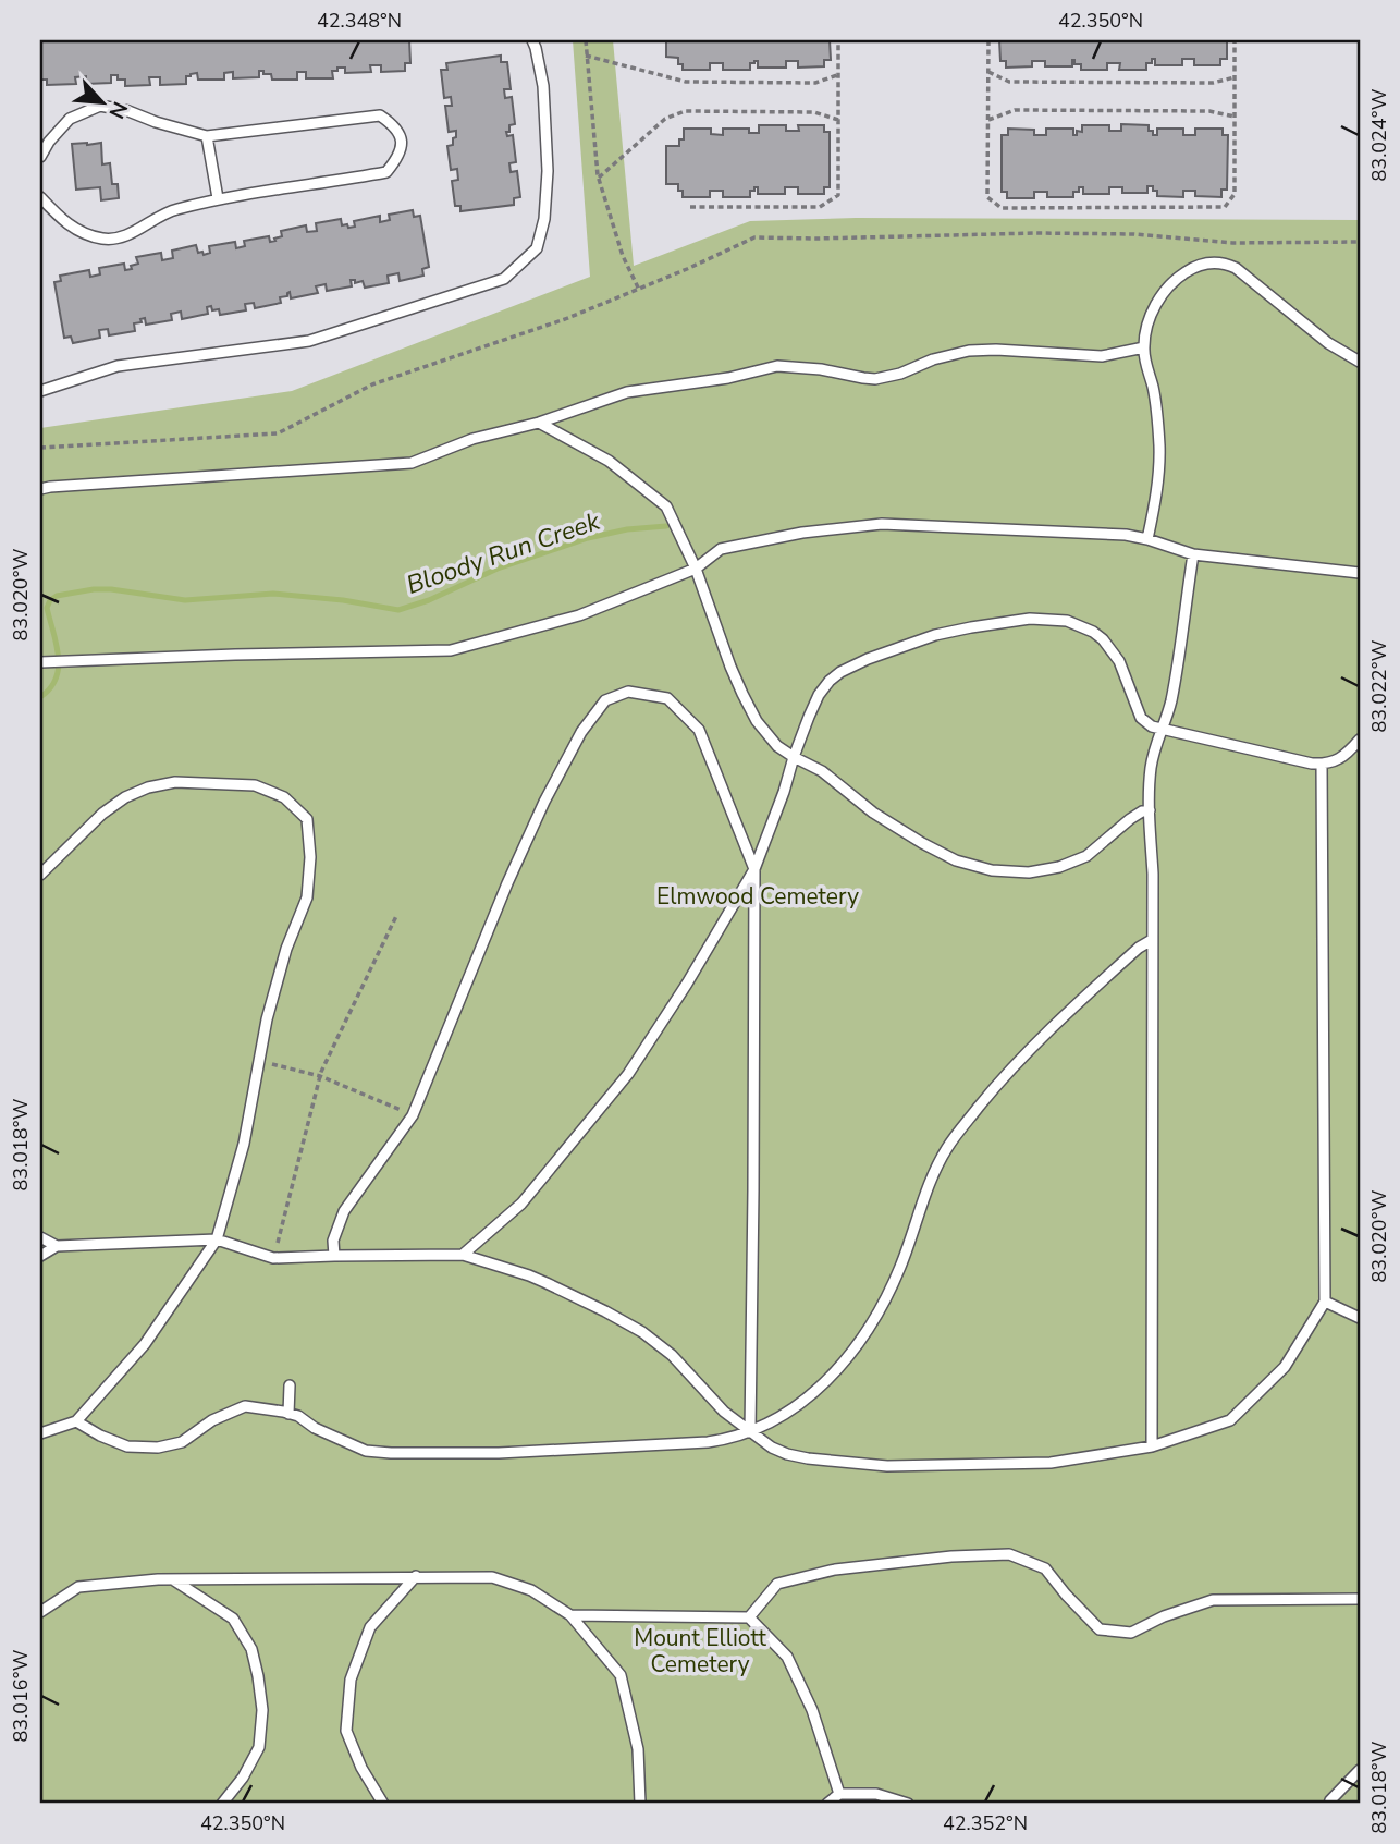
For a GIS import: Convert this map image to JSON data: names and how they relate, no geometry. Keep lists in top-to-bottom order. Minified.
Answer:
{"water":["Bloody Run Creek"],"parks":["Elmwood Cemetery","Mount Elliott Cemetery"],"north":"bottom right","coordinates":["42.348°N","42.350°N","83.024°W","83.020°W","83.022°W","83.018°W","83.016°W","42.352°N"]}
